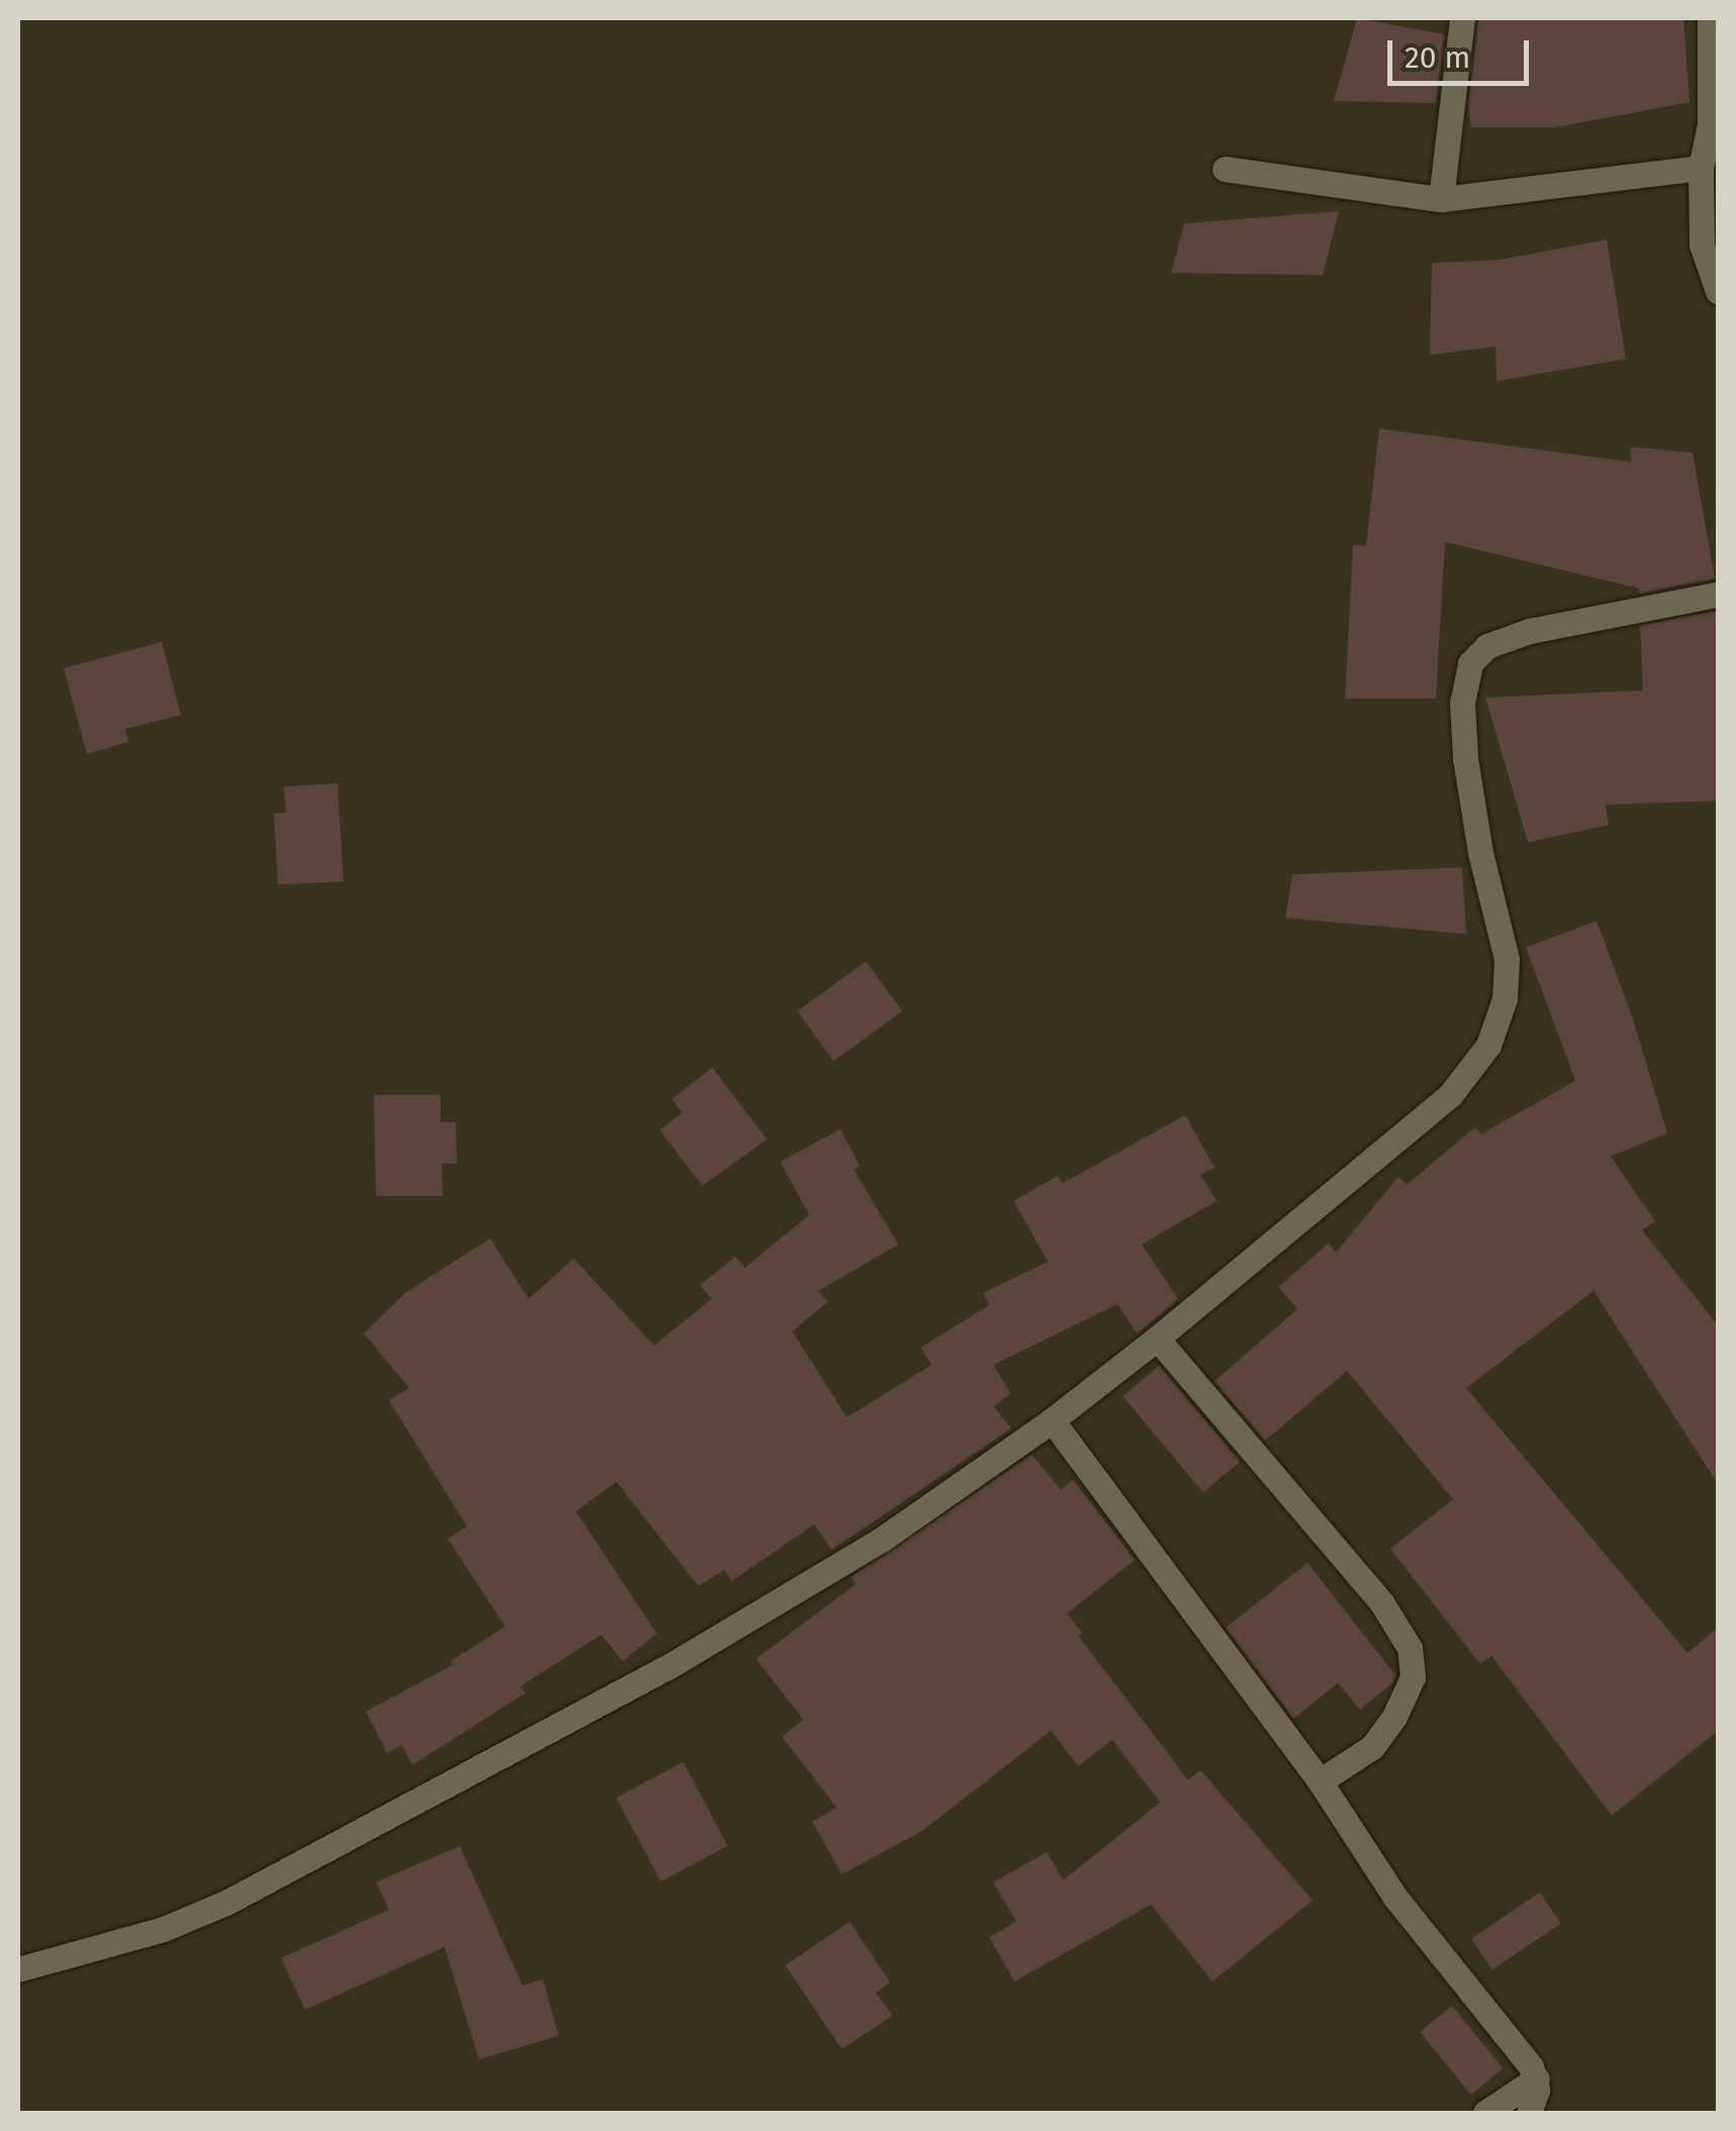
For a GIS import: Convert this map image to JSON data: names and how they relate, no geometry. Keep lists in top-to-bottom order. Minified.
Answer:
{"scale_bar":"20 m"}
